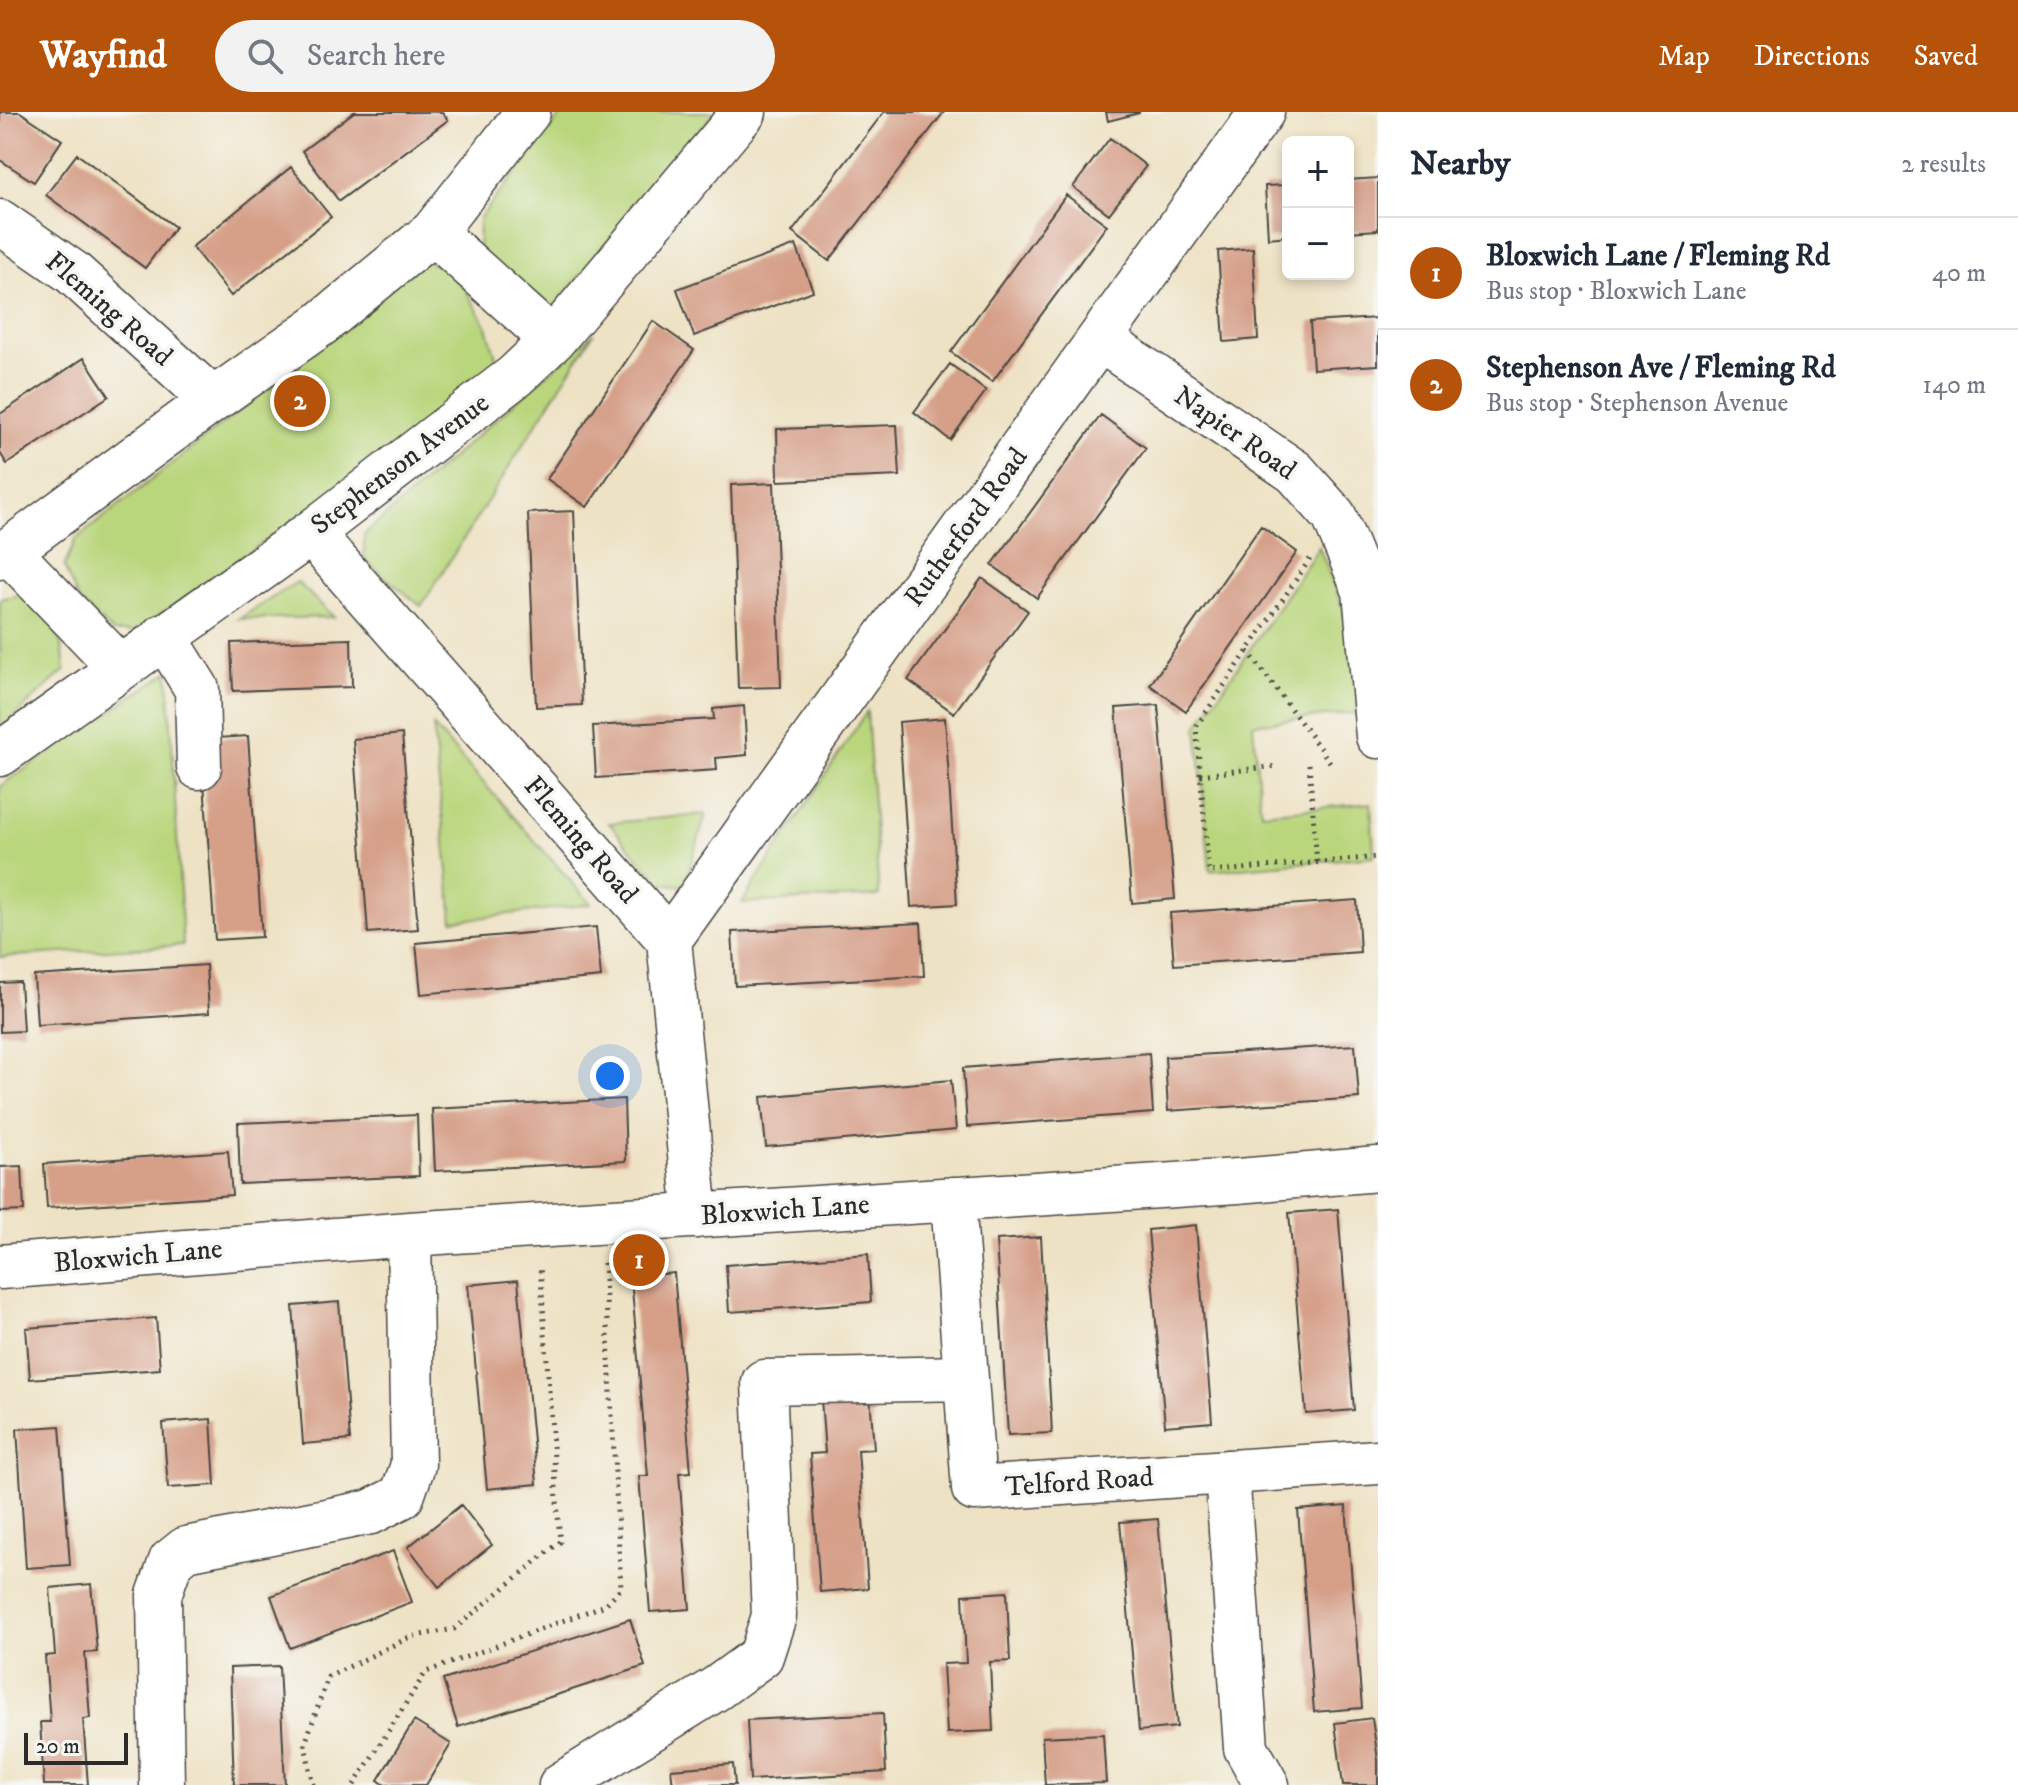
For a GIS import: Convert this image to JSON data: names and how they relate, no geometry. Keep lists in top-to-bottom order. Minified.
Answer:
{"streets":{"street":["Fleming Road","Napier Road","Stephenson Avenue","Rutherford Road","Bloxwich Lane","Telford Road"]},"crossings":[["Fleming Road","Stephenson Avenue"],["Fleming Road","Rutherford Road"],["Napier Road","Rutherford Road"],["Bloxwich Lane","Telford Road"]],"scale_bar":"20 m","page":{"header":"Wayfind","search":"Search here","nav":["Map","Directions","Saved"],"heading":["Nearby","2 results"],"map_buttons":["+","−"],"list":[{"mark":"1","name":"Bloxwich Lane / Fleming Rd","note":"Bus stop · Bloxwich Lane","value":"40 m"},{"mark":"2","name":"Stephenson Ave / Fleming Rd","note":"Bus stop · Stephenson Avenue","value":"140 m"}],"pins":["2","1"],"scale":"20 m"}}
